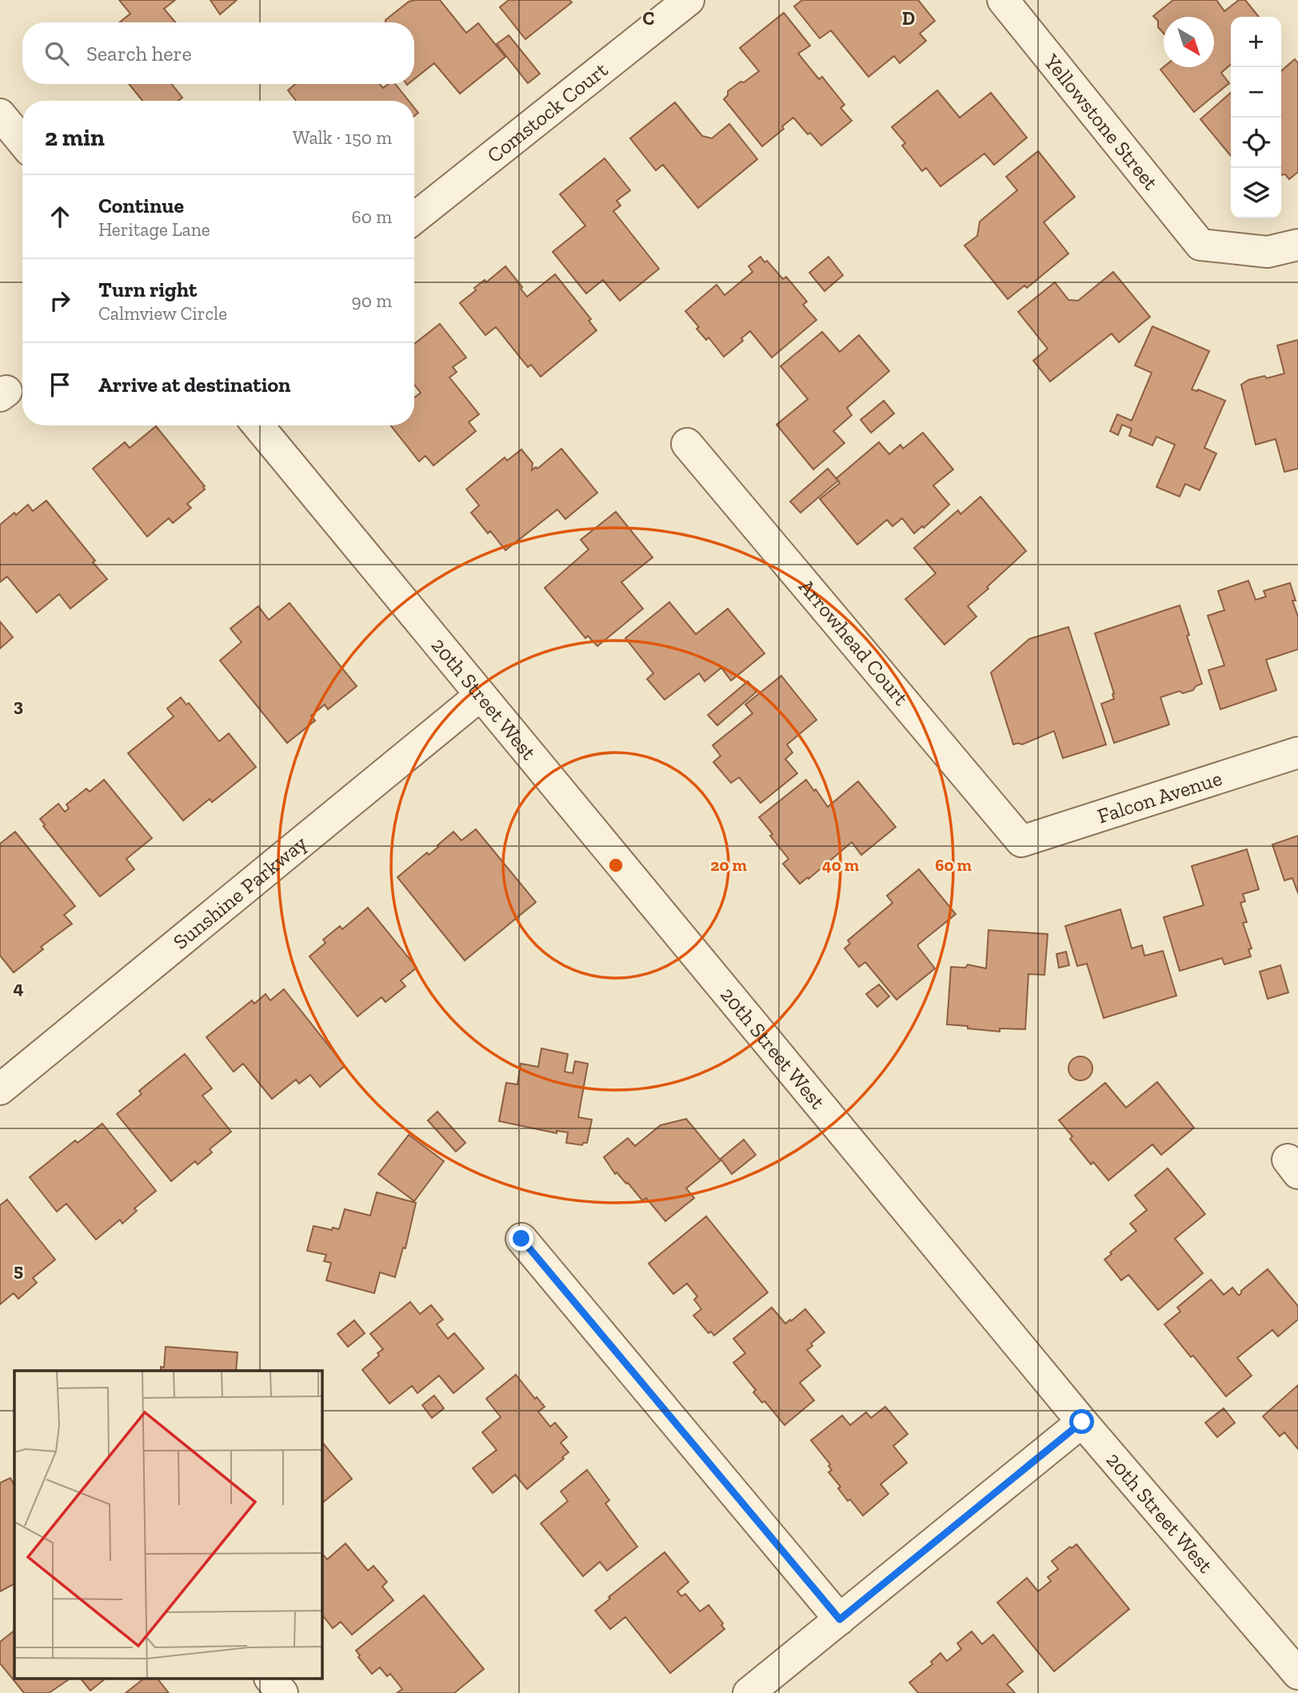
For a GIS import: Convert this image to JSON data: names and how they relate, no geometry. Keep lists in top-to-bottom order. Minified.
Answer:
{"streets":{"street":["Comstock Court","Yellowstone Street","Arrowhead Court","20th Street West","Falcon Avenue","Sunshine Parkway"]},"crossings":[["Arrowhead Court","Falcon Avenue"],["20th Street West","Sunshine Parkway"]],"north":"bottom right","page":{"map_buttons":["+","−"],"search":"Search here","heading":["2 min","Walk · 150 m"],"list":[["Continue","Heritage Lane","60 m"],["Turn right","Calmview Circle","90 m"],"Arrive at destination"]},"grid":{"columns":["C","D"],"rows":["3","4","5"]},"rings":["20 m","40 m","60 m"]}
